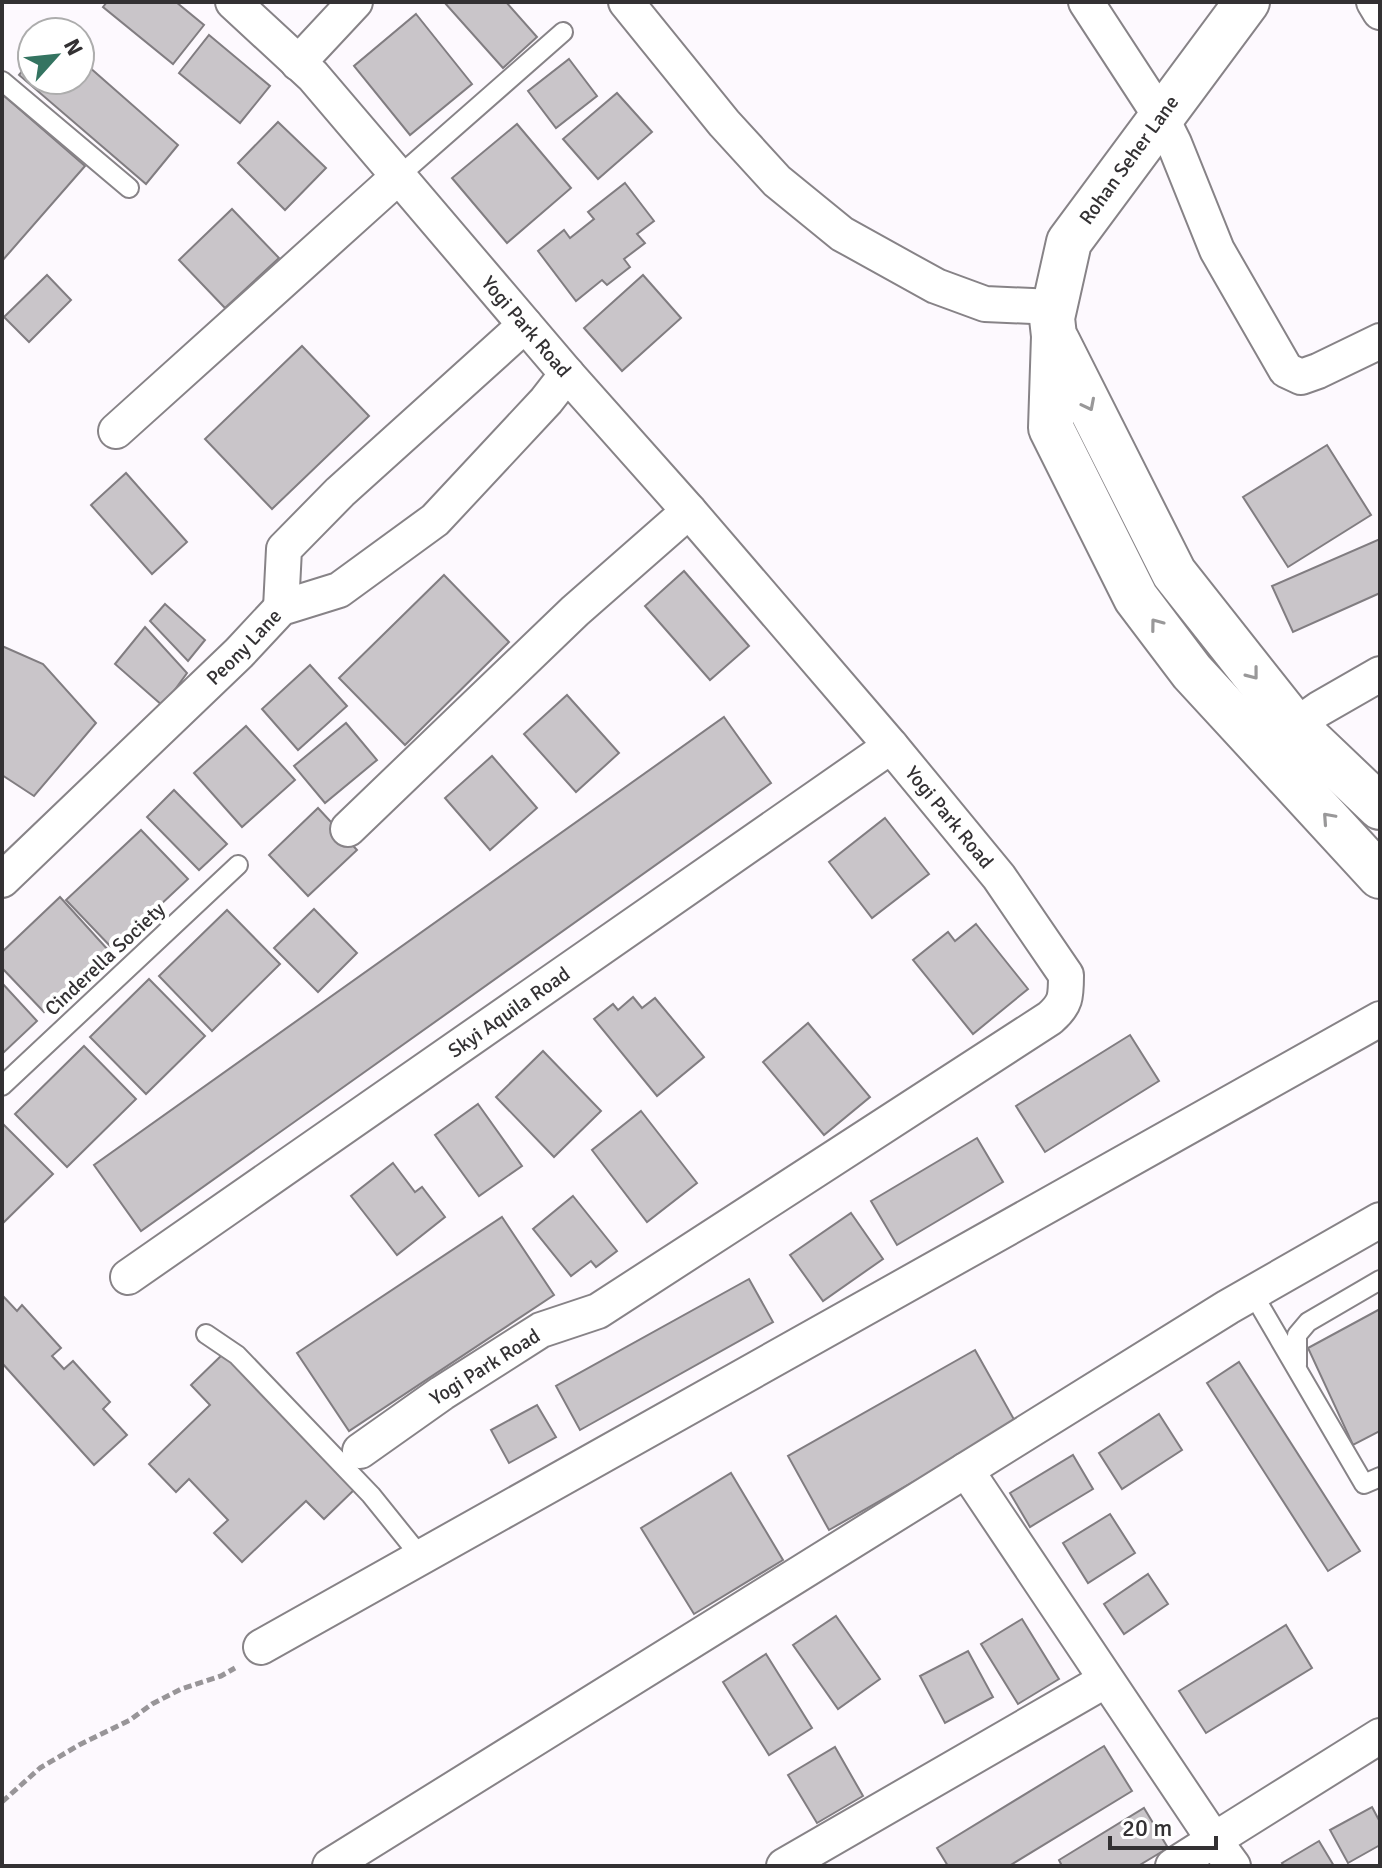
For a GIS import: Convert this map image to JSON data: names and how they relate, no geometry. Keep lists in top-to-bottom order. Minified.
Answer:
{"streets":{"street":["Rohan Seher Lane","Yogi Park Road","Peony Lane","Skyi Aquila Road"],"lane":["Cinderella Society"]},"crossings":[["Yogi Park Road","Peony Lane"],["Yogi Park Road","Skyi Aquila Road"]],"scale_bar":"20 m","north":"top right"}
